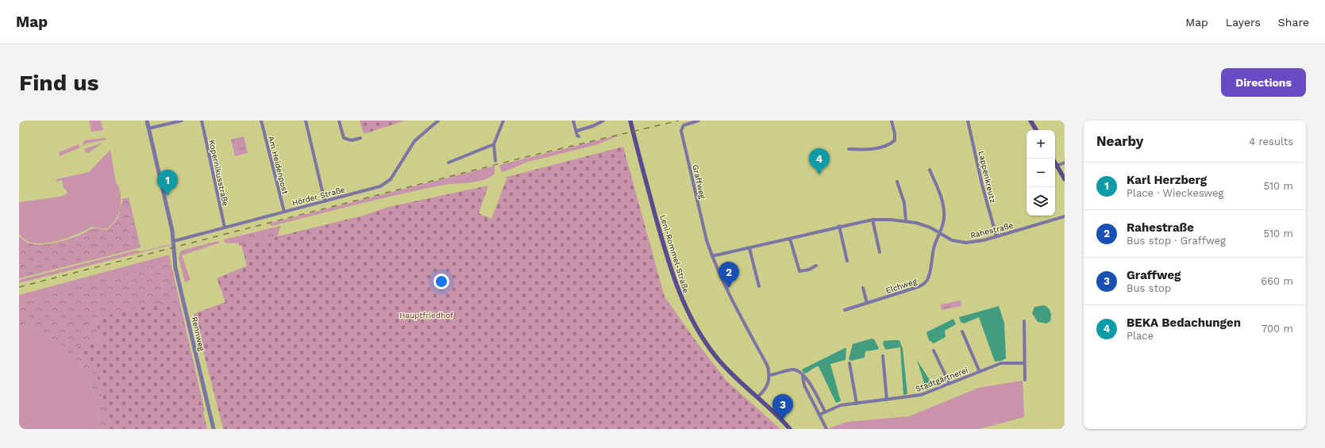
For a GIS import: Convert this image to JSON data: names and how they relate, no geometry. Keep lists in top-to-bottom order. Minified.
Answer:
{"streets":{"main road":["Leni-Rommel-Straße"],"street":["Am Heidenpost","Kopernikusstraße","Lappenkreutz","Graffweg","Hörder Straße","Rahestraße","Elchweg","Rennweg","Stadtgärtnerei"]},"crossings":[["Am Heidenpost","Hörder Straße"],["Kopernikusstraße","Hörder Straße"],["Lappenkreutz","Rahestraße"],["Graffweg","Rahestraße"],["Hörder Straße","Rennweg"],["Rahestraße","Elchweg"]],"parks":["Hauptfriedhof"],"page":{"header":"Map","nav":["Map","Layers","Share"],"buttons":"Directions","title":"Find us","heading":["Nearby","4 results"],"map_buttons":["+","−"],"pins":["4","1","2","3"],"list":[{"mark":"1","name":"Karl Herzberg","note":"Place · Wieckesweg","value":"510 m"},{"mark":"2","name":"Rahestraße","note":"Bus stop · Graffweg","value":"510 m"},{"mark":"3","name":"Graffweg","note":"Bus stop","value":"660 m"},{"mark":"4","name":"BEKA Bedachungen","note":"Place","value":"700 m"}]}}
